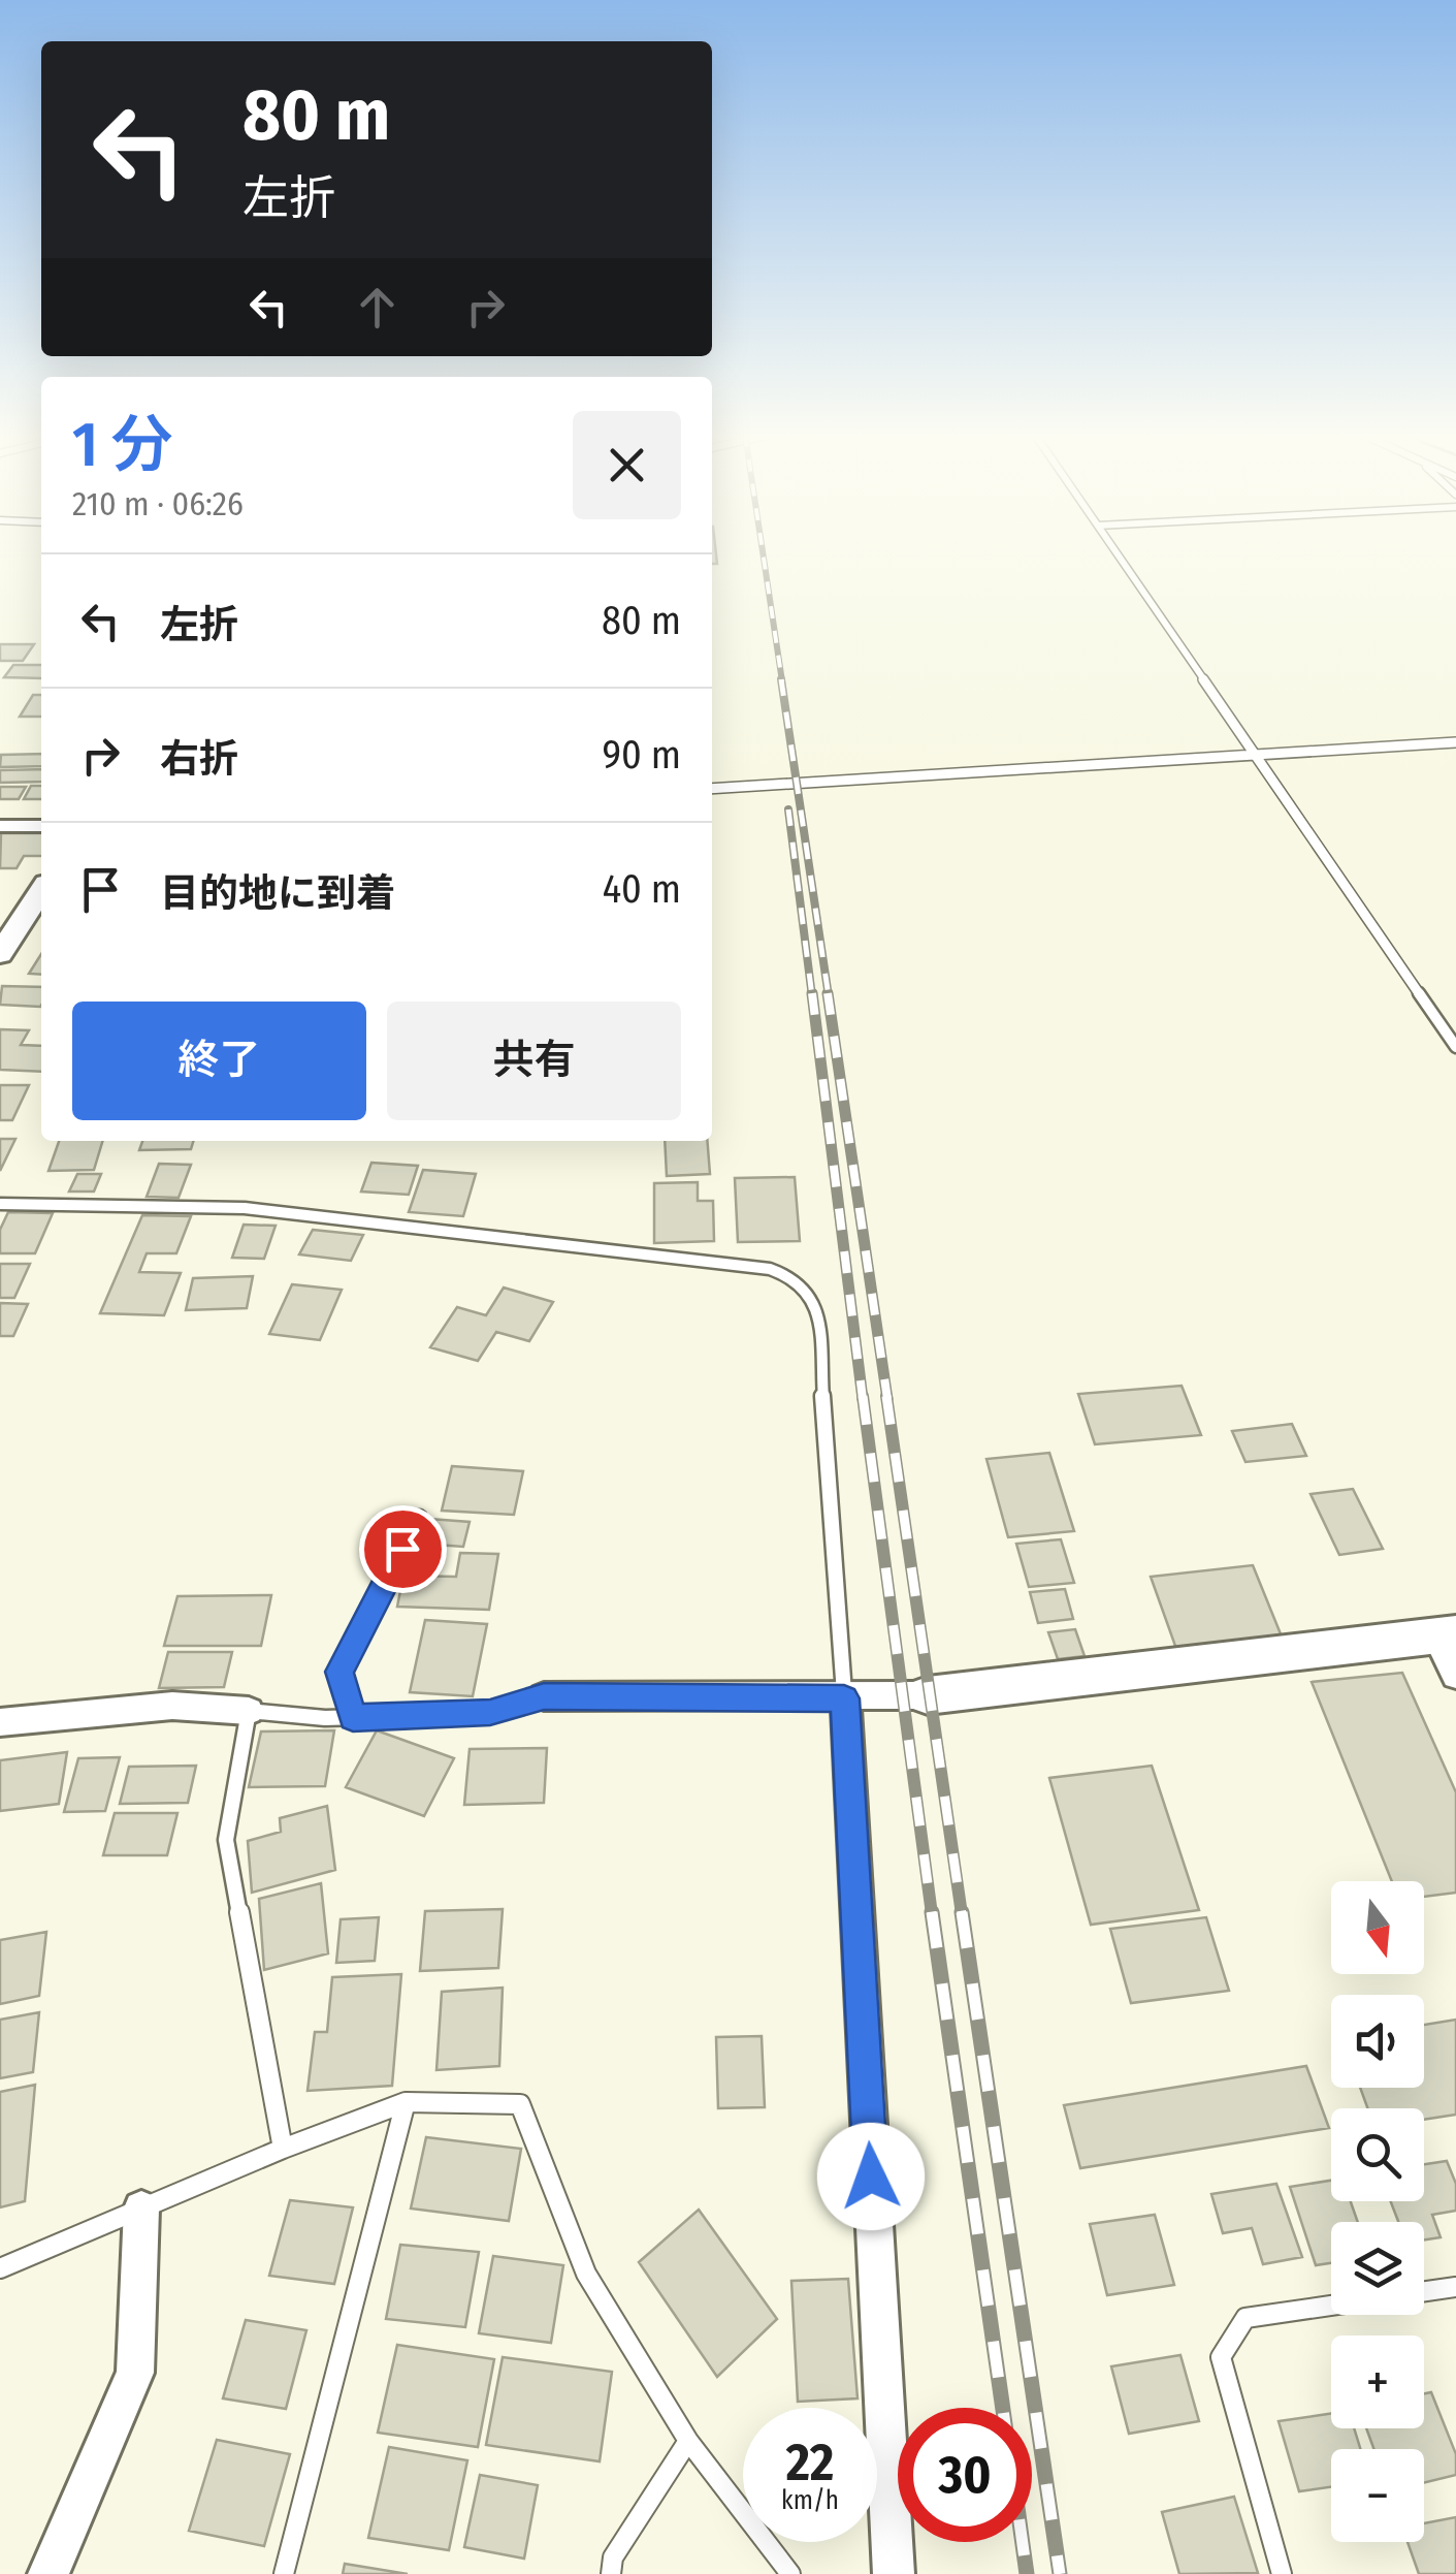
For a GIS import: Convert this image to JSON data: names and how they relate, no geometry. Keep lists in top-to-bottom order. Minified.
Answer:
{"north":"bottom","page":{"turn":["80 m","左折"],"heading":["1 分","210 m · 06:26"],"list":[{"name":"左折","value":"80 m"},{"name":"右折","value":"90 m"},{"name":"目的地に到着","value":"40 m"}],"buttons":["終了","共有"],"map_buttons":["+","−"],"speed":"22 km/h","limit":"30"}}
